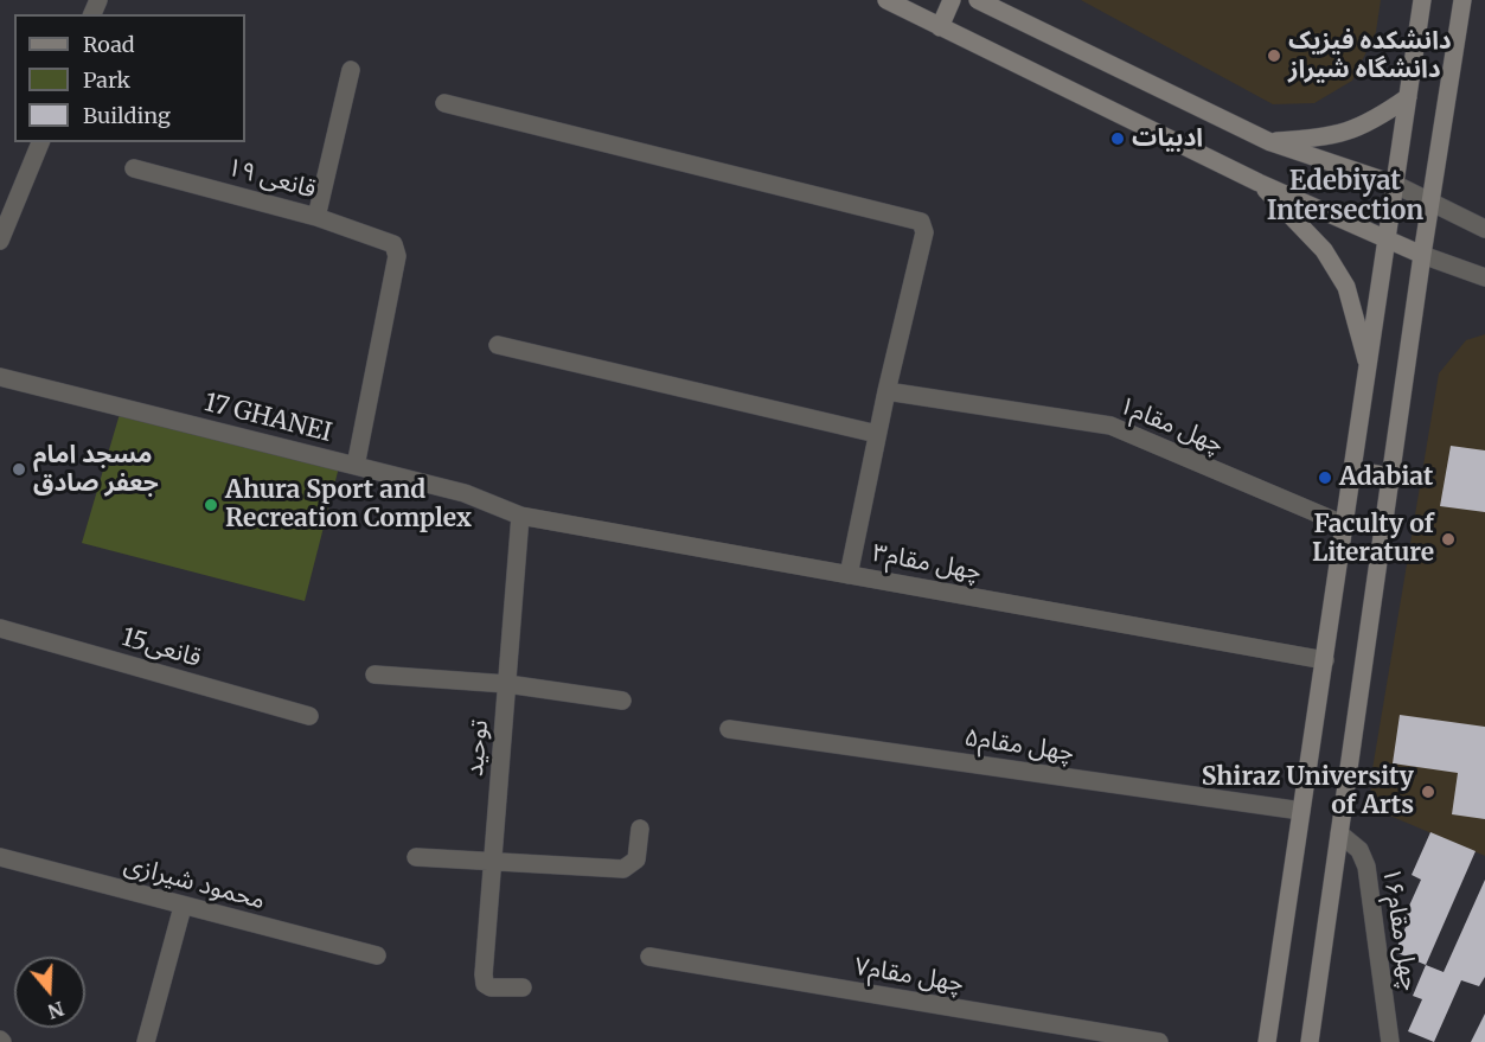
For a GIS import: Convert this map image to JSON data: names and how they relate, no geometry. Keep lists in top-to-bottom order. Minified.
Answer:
{"streets":{"street":["قانعی ۱۹","17 GHANEI","چهل مقام۱","چهل مقام۳","15قانعی","چهل مقام۵","توحید","محمود شیرازی","چهل مقام۱۶","چهل مقام۷"]},"crossings":[["قانعی ۱۹","17 GHANEI"],["17 GHANEI","چهل مقام۳"],["17 GHANEI","توحید"],["چهل مقام۳","توحید"]],"districts":["Edebiyat Intersection"],"places":["دانشکده فیزیک دانشگاه شیراز","ادبیات","مسجد امام جعفر صادق","Adabiat","Ahura Sport and Recreation Complex","Faculty of Literature","Shiraz University of Arts"],"legend":["Road","Park","Building"],"north":"bottom"}
